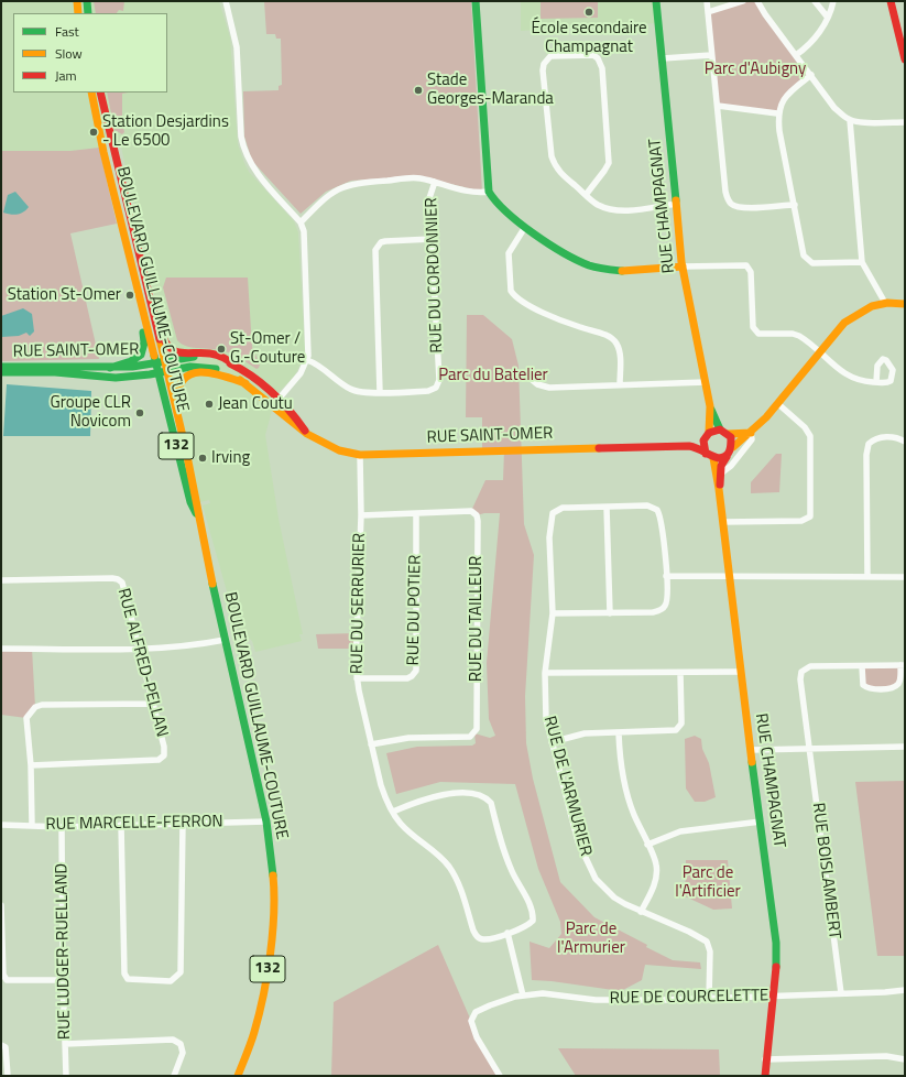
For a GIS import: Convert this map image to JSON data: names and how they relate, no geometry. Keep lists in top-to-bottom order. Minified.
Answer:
{"streets":{"street":["RUE CHAMPAGNAT","RUE DU CORDONNIER","BOULEVARD GUILLAUME-COUTURE","RUE SAINT-OMER","132","RUE DU SERRURIER","RUE DU POTIER","RUE DU TAILLEUR","RUE ALFRED-PELLAN","RUE DE L'ARMURIER","RUE MARCELLE-FERRON","RUE BOISLAMBERT","RUE LUDGER-RUELLAND","RUE DE COURCELETTE"]},"crossings":[["RUE CHAMPAGNAT","RUE SAINT-OMER"],["RUE CHAMPAGNAT","RUE DE COURCELETTE"],["BOULEVARD GUILLAUME-COUTURE","RUE SAINT-OMER"],["BOULEVARD GUILLAUME-COUTURE","RUE MARCELLE-FERRON"],["RUE SAINT-OMER","RUE DU SERRURIER"],["RUE DU SERRURIER","RUE DU POTIER"],["RUE DU SERRURIER","RUE DU TAILLEUR"],["RUE DU POTIER","RUE DU TAILLEUR"],["RUE DE L'ARMURIER","RUE DE COURCELETTE"],["RUE MARCELLE-FERRON","RUE LUDGER-RUELLAND"],["RUE BOISLAMBERT","RUE DE COURCELETTE"]],"parks":["Parc d'Aubigny","Parc du Batelier","Parc de l'Artificier","Parc de l'Armurier"],"places":["École secondaire Champagnat","Stade Georges-Maranda","Station Desjardins - Le 6500","Station St-Omer","St-Omer / G.-Couture","Jean Coutu","Groupe CLR Novicom","Irving"],"legend":["Fast","Slow","Jam"]}
